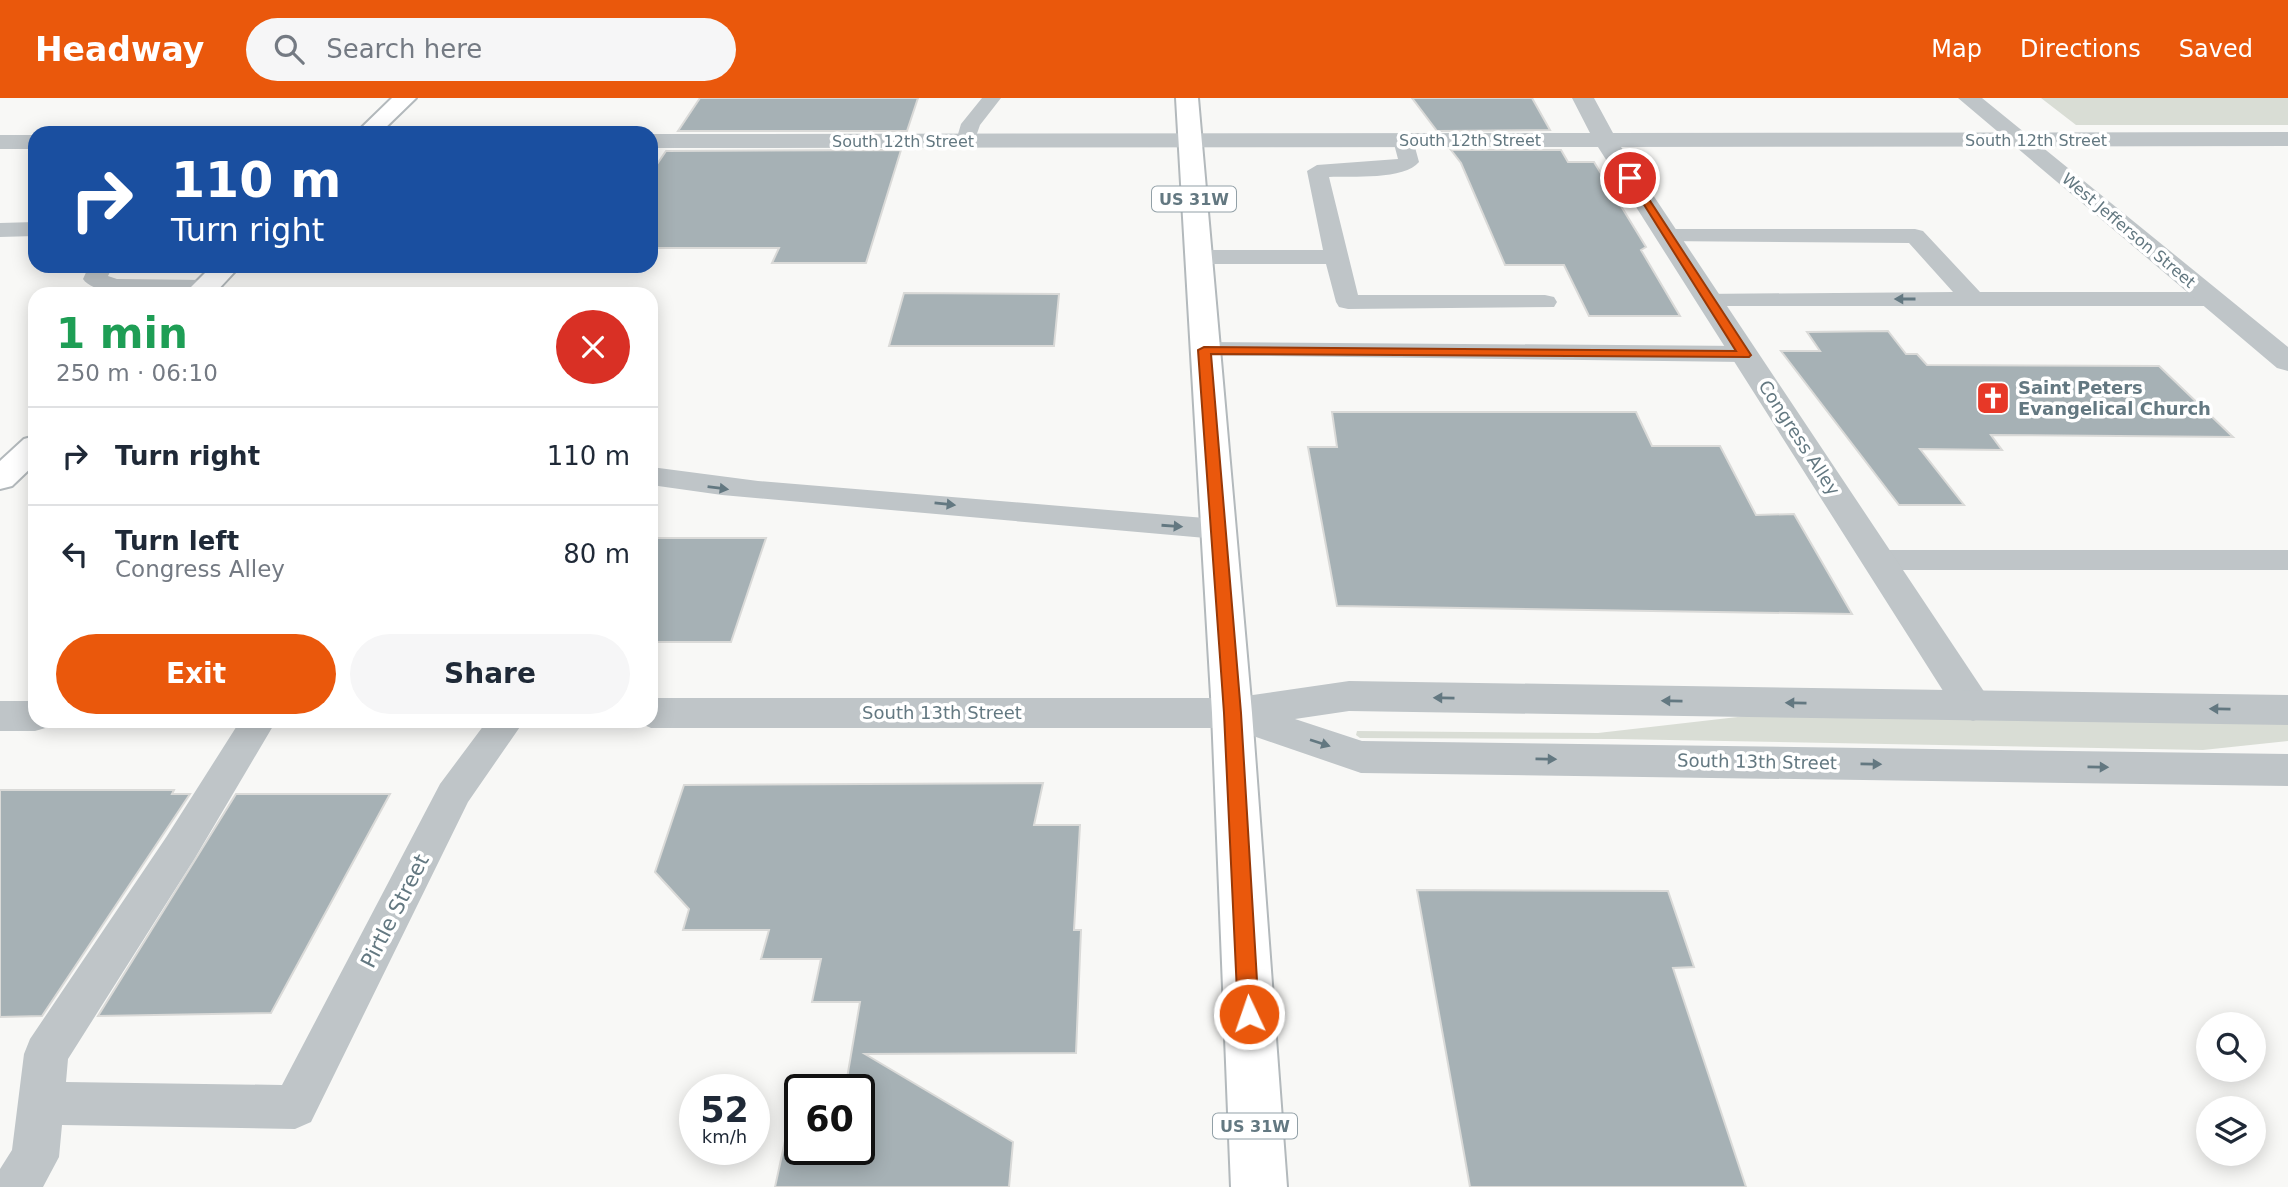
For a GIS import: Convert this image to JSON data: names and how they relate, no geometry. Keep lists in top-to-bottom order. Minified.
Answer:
{"streets":{"main road":["US 31W"],"street":["South 12th Street","West Jefferson Street","Congress Alley","South 13th Street"],"lane":["Pirtle Street"]},"crossings":[["South 12th Street","US 31W"],["South 12th Street","West Jefferson Street"],["South 12th Street","Congress Alley"],["US 31W","South 13th Street"],["Congress Alley","South 13th Street"]],"places":{"church":["Saint Peters Evangelical Church"]},"page":{"header":"Headway","search":"Search here","nav":["Map","Directions","Saved"],"turn":["110 m","Turn right"],"heading":["1 min","250 m · 06:10"],"list":[{"name":"Turn right","value":"110 m"},{"name":"Turn left","note":"Congress Alley","value":"80 m"}],"buttons":["Exit","Share"],"speed":"52 km/h","limit":"60"}}
